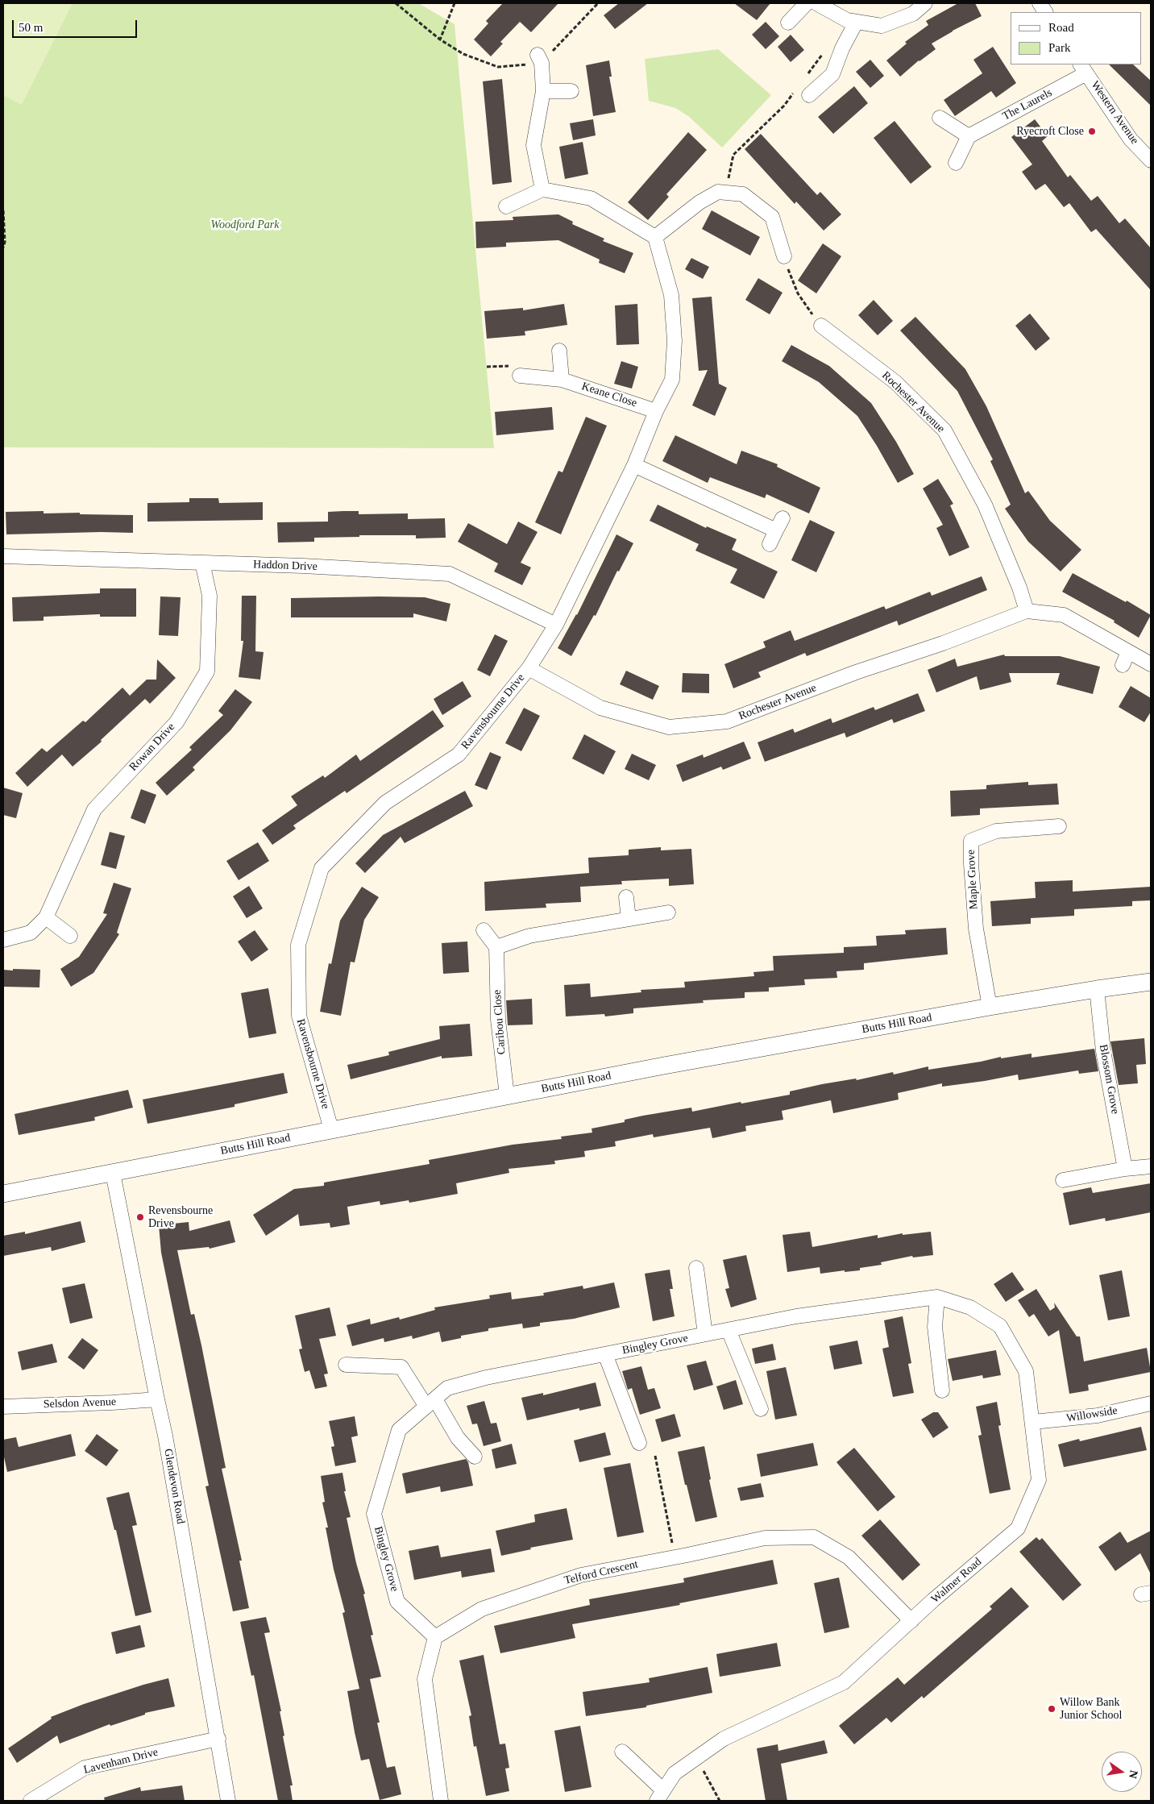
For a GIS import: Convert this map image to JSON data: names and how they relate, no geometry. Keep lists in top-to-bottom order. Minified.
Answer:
{"streets":{"street":["The Laurels","Western Avenue","Keane Close","Rochester Avenue","Haddon Drive","Ravensbourne Drive","Rowan Drive","Maple Grove","Caribou Close","Butts Hill Road","Blossom Grove","Bingley Grove","Selsdon Avenue","Willowside","Glendevon Road","Telford Crescent","Walmer Road","Lavenham Drive"]},"crossings":[["The Laurels","Western Avenue"],["Keane Close","Ravensbourne Drive"],["Rochester Avenue","Ravensbourne Drive"],["Haddon Drive","Ravensbourne Drive"],["Haddon Drive","Rowan Drive"],["Ravensbourne Drive","Butts Hill Road"],["Maple Grove","Butts Hill Road"],["Caribou Close","Butts Hill Road"],["Butts Hill Road","Blossom Grove"],["Butts Hill Road","Glendevon Road"],["Bingley Grove","Telford Crescent"],["Bingley Grove","Walmer Road"],["Selsdon Avenue","Glendevon Road"],["Willowside","Walmer Road"],["Glendevon Road","Lavenham Drive"],["Telford Crescent","Walmer Road"]],"parks":["Woodford Park"],"places":["Ryecroft Close","Revensbourne Drive","Willow Bank Junior School"],"legend":["Road","Park"],"scale_bar":"50 m","north":"right"}
